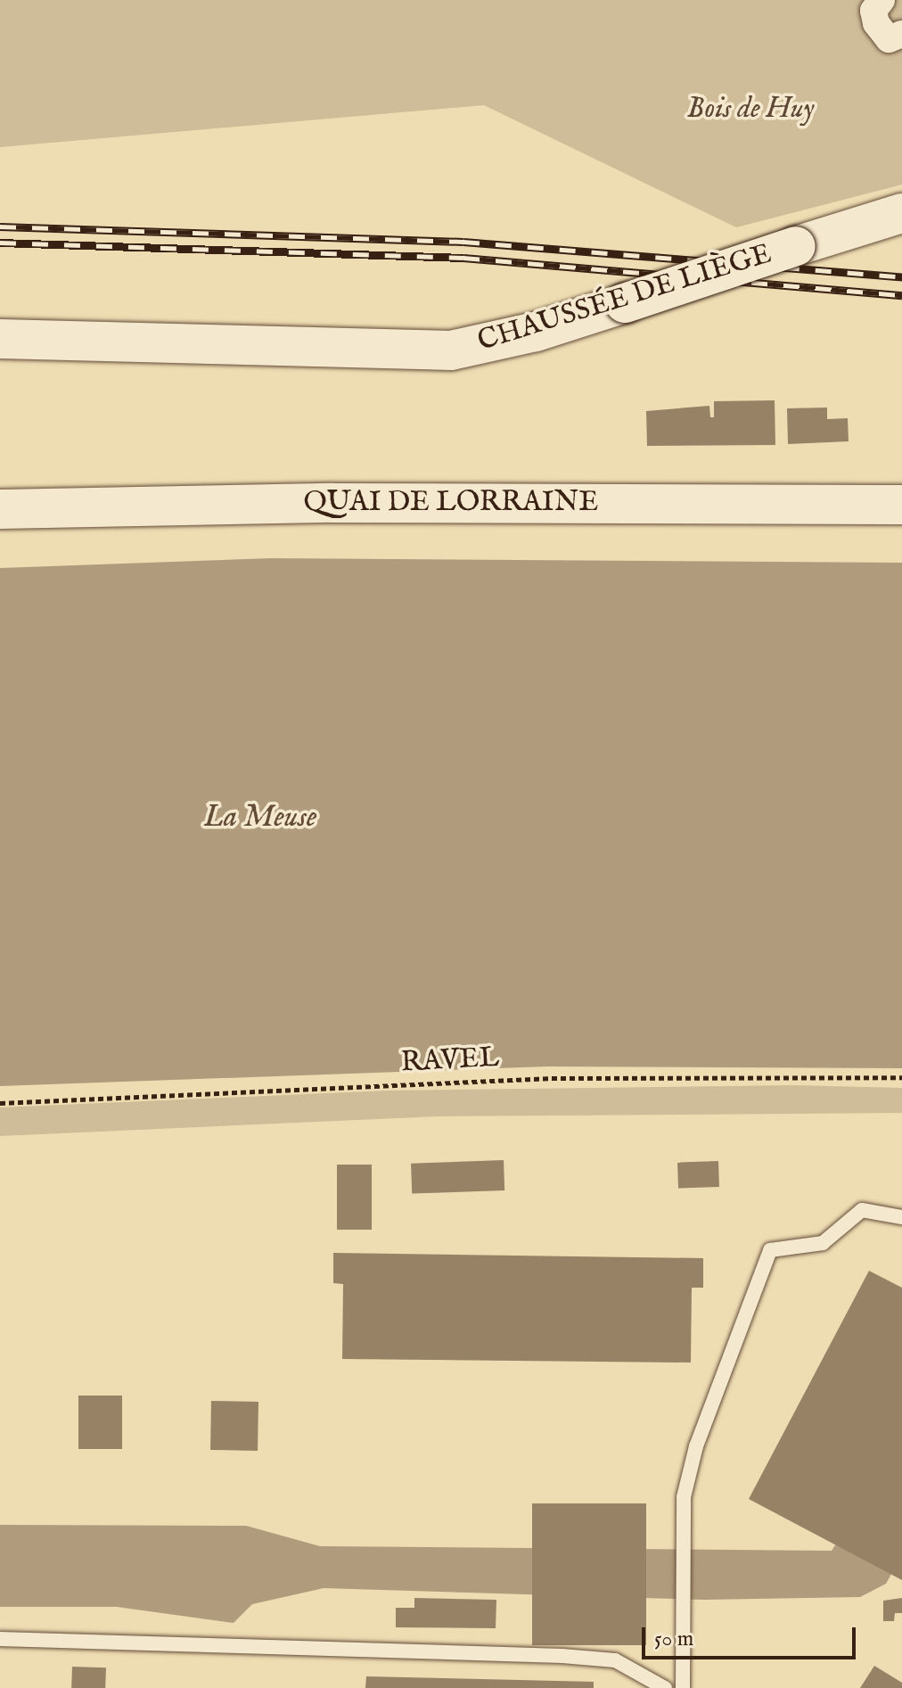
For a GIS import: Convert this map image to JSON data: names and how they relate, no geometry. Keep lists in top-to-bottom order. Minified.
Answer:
{"streets":{"main road":["CHAUSSÉE DE LIÈGE","QUAI DE LORRAINE"],"path":["RAVEL"]},"water":["La Meuse"],"parks":["Bois de Huy"],"scale_bar":"50 m"}
